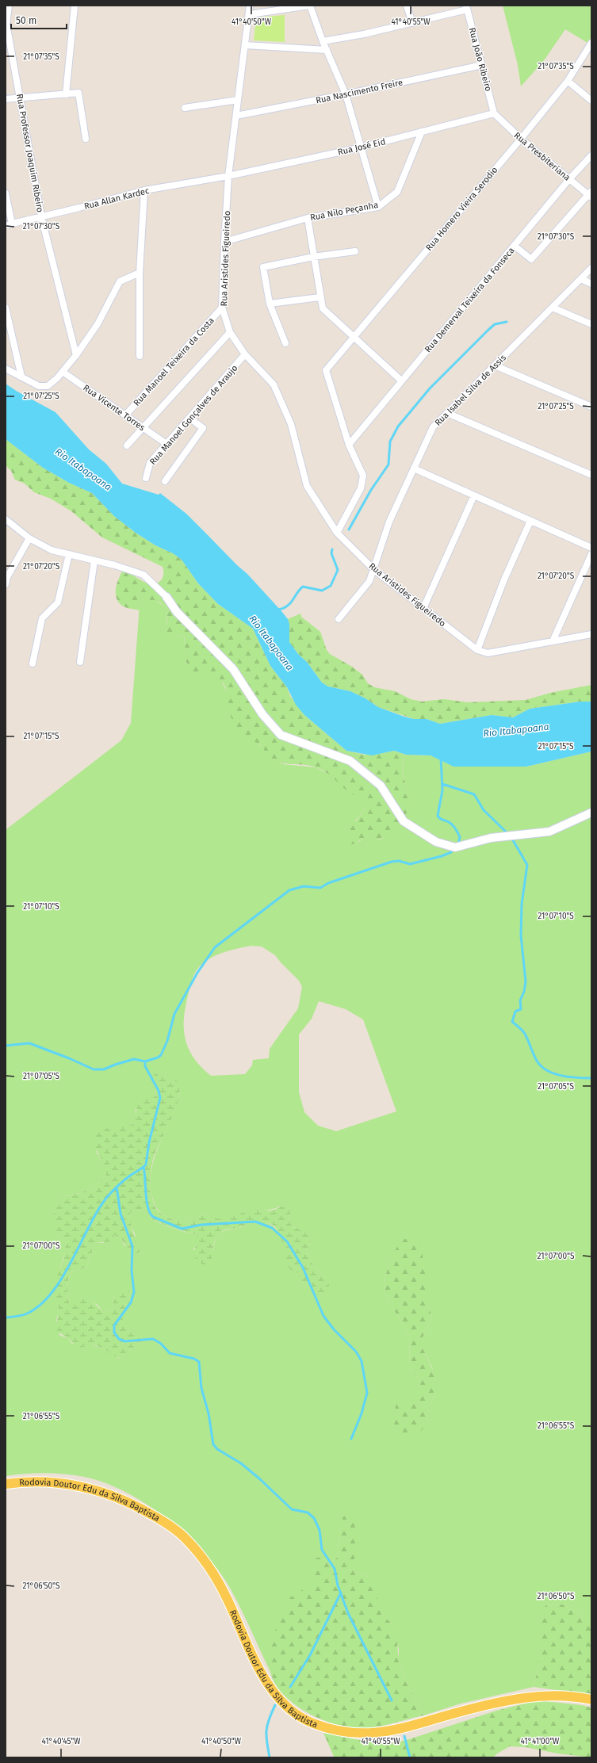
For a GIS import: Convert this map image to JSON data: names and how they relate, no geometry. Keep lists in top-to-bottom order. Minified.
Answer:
{"streets":{"main road":["Rodovia Doutor Edu da Silva Baptista"],"street":["Rua João Ribeiro","Rua Nascimento Freire","Rua José Eid","Rua Professor Joaquim Ribeiro","Rua Presbiteriana","Rua Allan Kardec","Rua Homero Vieira Serodio","Rua Nilo Peçanha","Rua Aristides Figueiredo","Rua Demerval Teixeira da Fonseca","Rua Manoel Teixeira da Costa","Rua Isabel Silva de Assis","Rua Vicente Torres","Rua Manoel Gonçalves de Araujo"]},"crossings":[["Rua João Ribeiro","Rua Nascimento Freire"],["Rua João Ribeiro","Rua José Eid"],["Rua João Ribeiro","Rua Presbiteriana"],["Rua Nascimento Freire","Rua Aristides Figueiredo"],["Rua José Eid","Rua Presbiteriana"],["Rua José Eid","Rua Allan Kardec"],["Rua José Eid","Rua Nilo Peçanha"],["Rua José Eid","Rua Aristides Figueiredo"],["Rua Professor Joaquim Ribeiro","Rua Allan Kardec"],["Rua Presbiteriana","Rua Homero Vieira Serodio"],["Rua Presbiteriana","Rua Demerval Teixeira da Fonseca"],["Rua Allan Kardec","Rua Aristides Figueiredo"],["Rua Homero Vieira Serodio","Rua Demerval Teixeira da Fonseca"],["Rua Nilo Peçanha","Rua Aristides Figueiredo"],["Rua Aristides Figueiredo","Rua Manoel Teixeira da Costa"],["Rua Aristides Figueiredo","Rua Isabel Silva de Assis"],["Rua Aristides Figueiredo","Rua Manoel Gonçalves de Araujo"],["Rua Manoel Teixeira da Costa","Rua Vicente Torres"],["Rua Vicente Torres","Rua Manoel Gonçalves de Araujo"]],"water":["Rio Itabapoana"],"scale_bar":"50 m","coordinates":["41°40'50\"W","41°40'55\"W","21°07'35\"S","21°07'30\"S","21°07'25\"S","21°07'20\"S","21°07'15\"S","21°07'10\"S","21°07'05\"S","21°07'00\"S","21°06'55\"S","21°06'50\"S","41°40'45\"W","41°41'00\"W"]}
